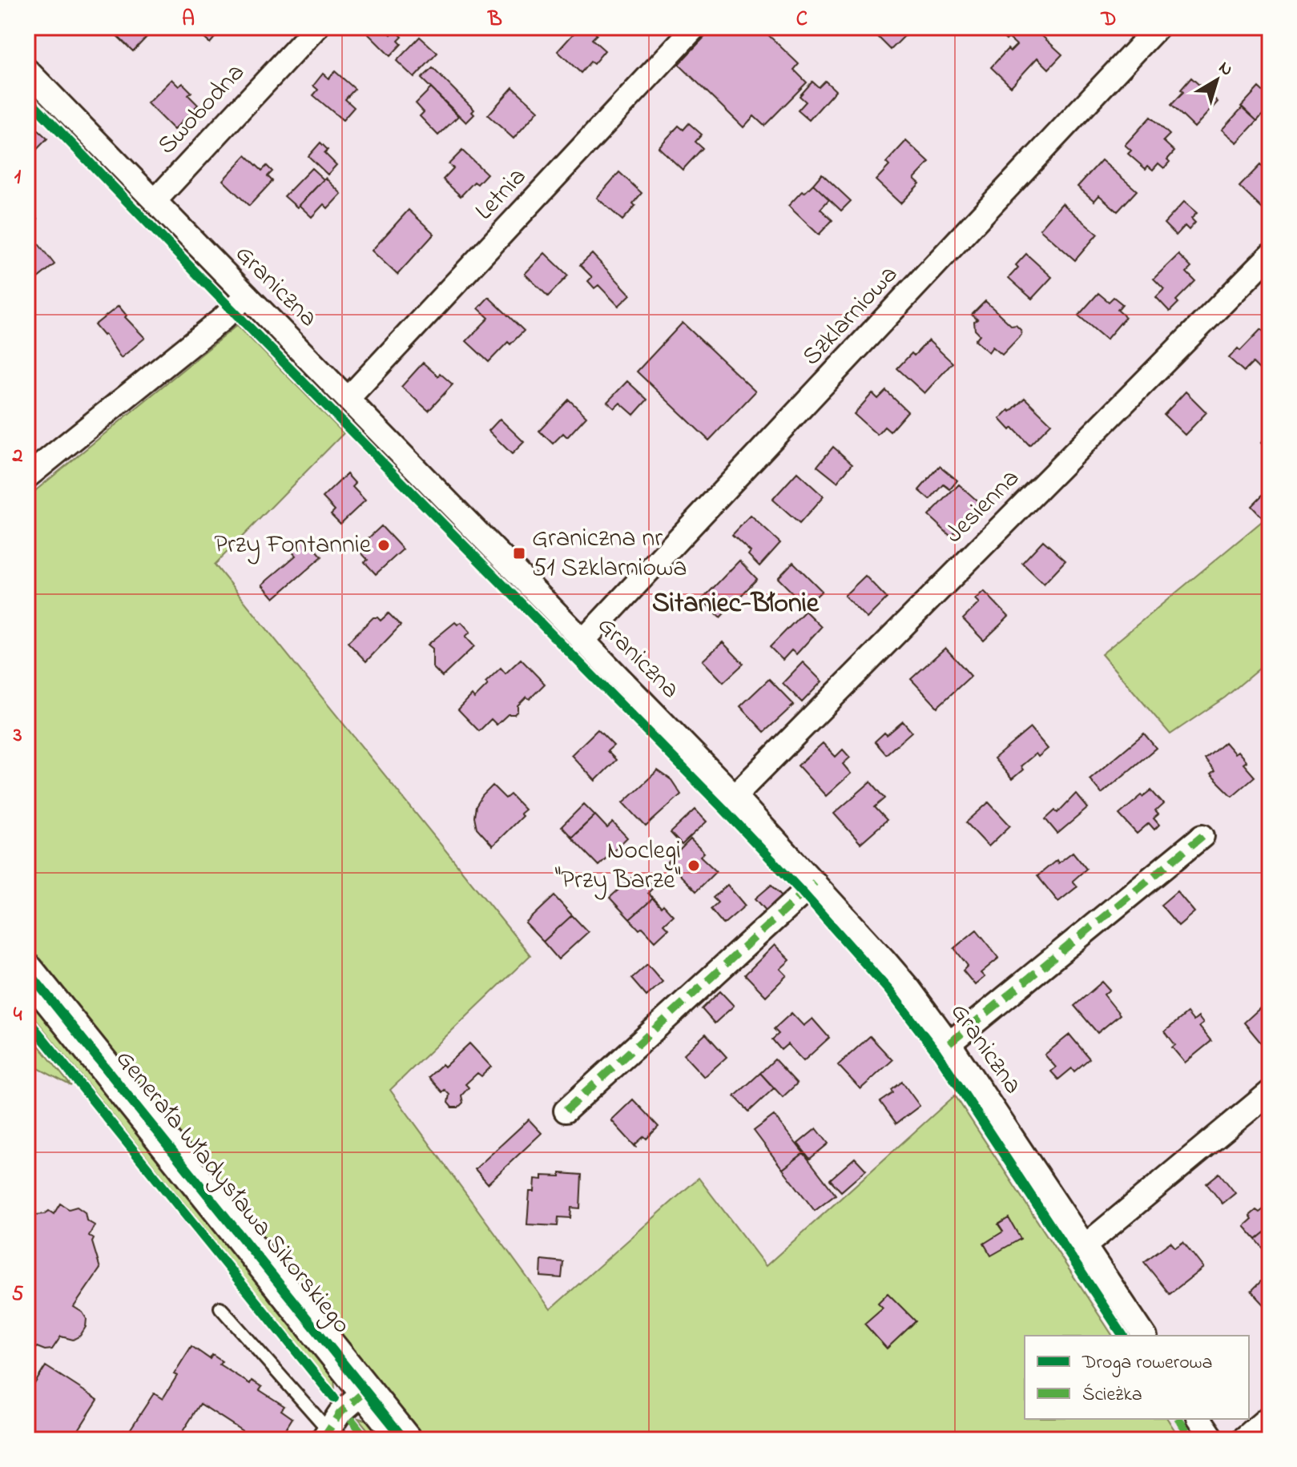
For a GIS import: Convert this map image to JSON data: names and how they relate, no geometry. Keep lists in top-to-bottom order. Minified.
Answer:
{"streets":{"street":["Swobodna","Letnia","Graniczna","Szklarniowa","Jesienna","Generała Władysława Sikorskiego"]},"crossings":[["Swobodna","Graniczna"],["Letnia","Graniczna"],["Graniczna","Szklarniowa"],["Graniczna","Jesienna"]],"districts":["Sitaniec-Błonie"],"places":{"other":["Przy Fontannie","Noclegi \"Przy Barze\""],"transit":["Graniczna nr 51 Szklarniowa"]},"legend":["Droga rowerowa","Ścieżka"],"north":"top right","grid":{"columns":["A","B","C","D"],"rows":["1","2","3","4","5"]}}
